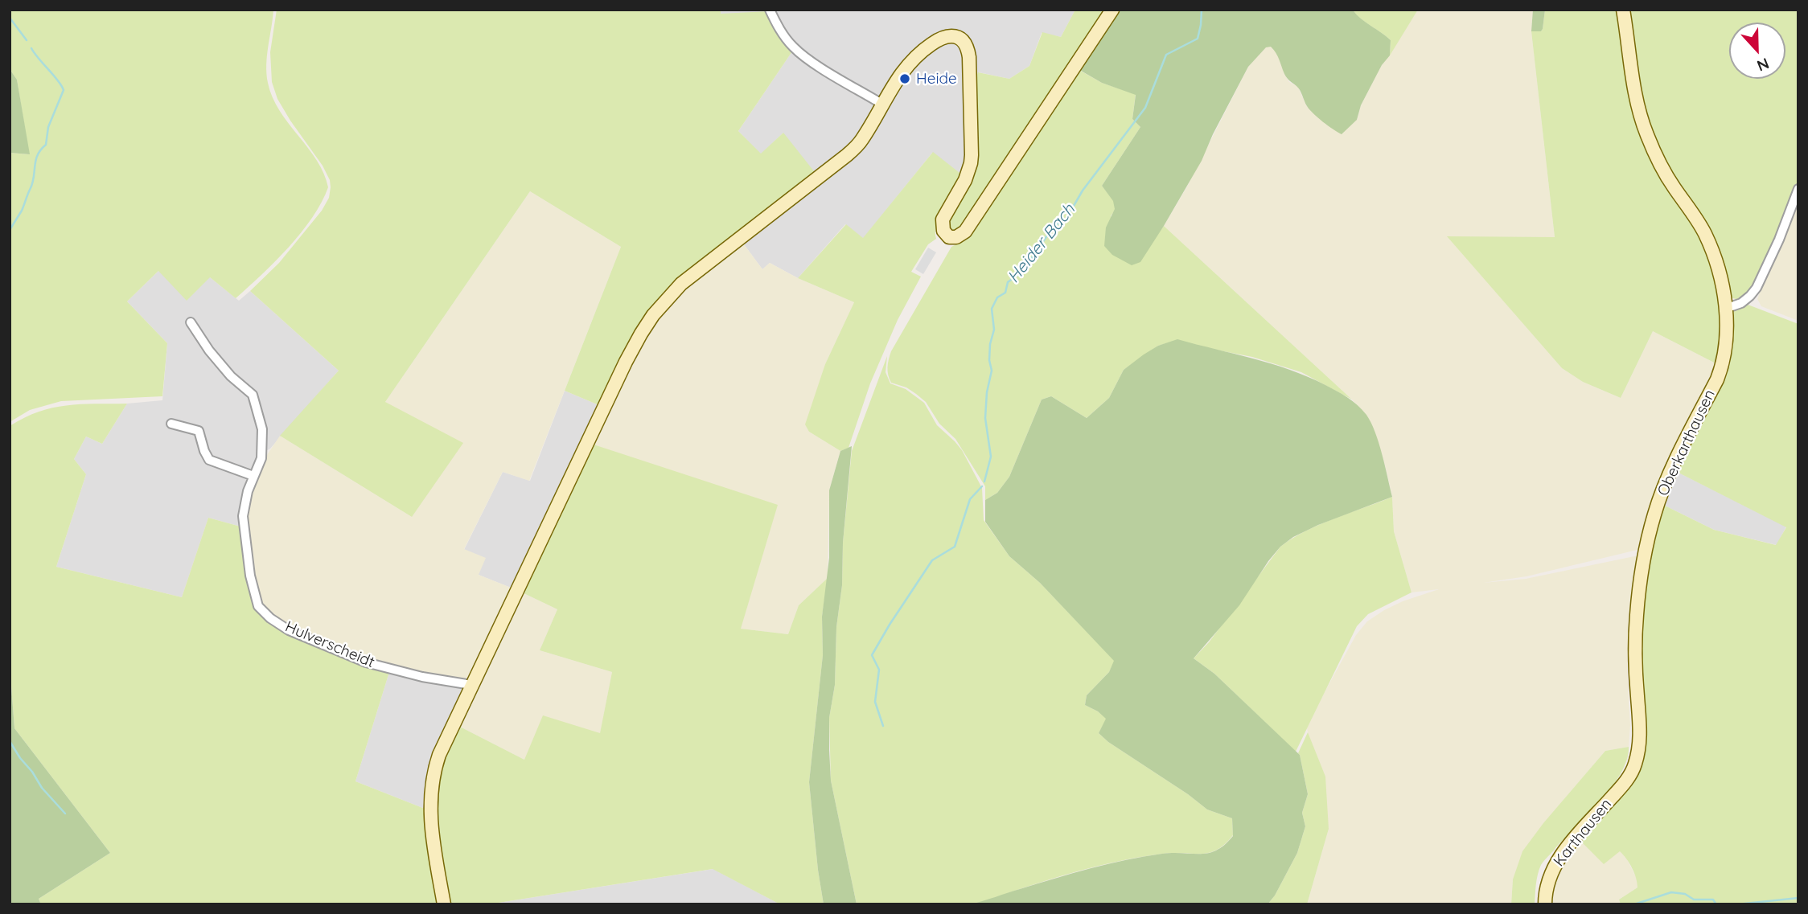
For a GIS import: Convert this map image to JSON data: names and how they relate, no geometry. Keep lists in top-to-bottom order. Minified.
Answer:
{"streets":{"main road":["Oberkarthausen","Karthausen"],"street":["Hulverscheidt"]},"crossings":[["Oberkarthausen","Karthausen"]],"water":["Heider Bach"],"places":["Heide"],"north":"bottom"}
